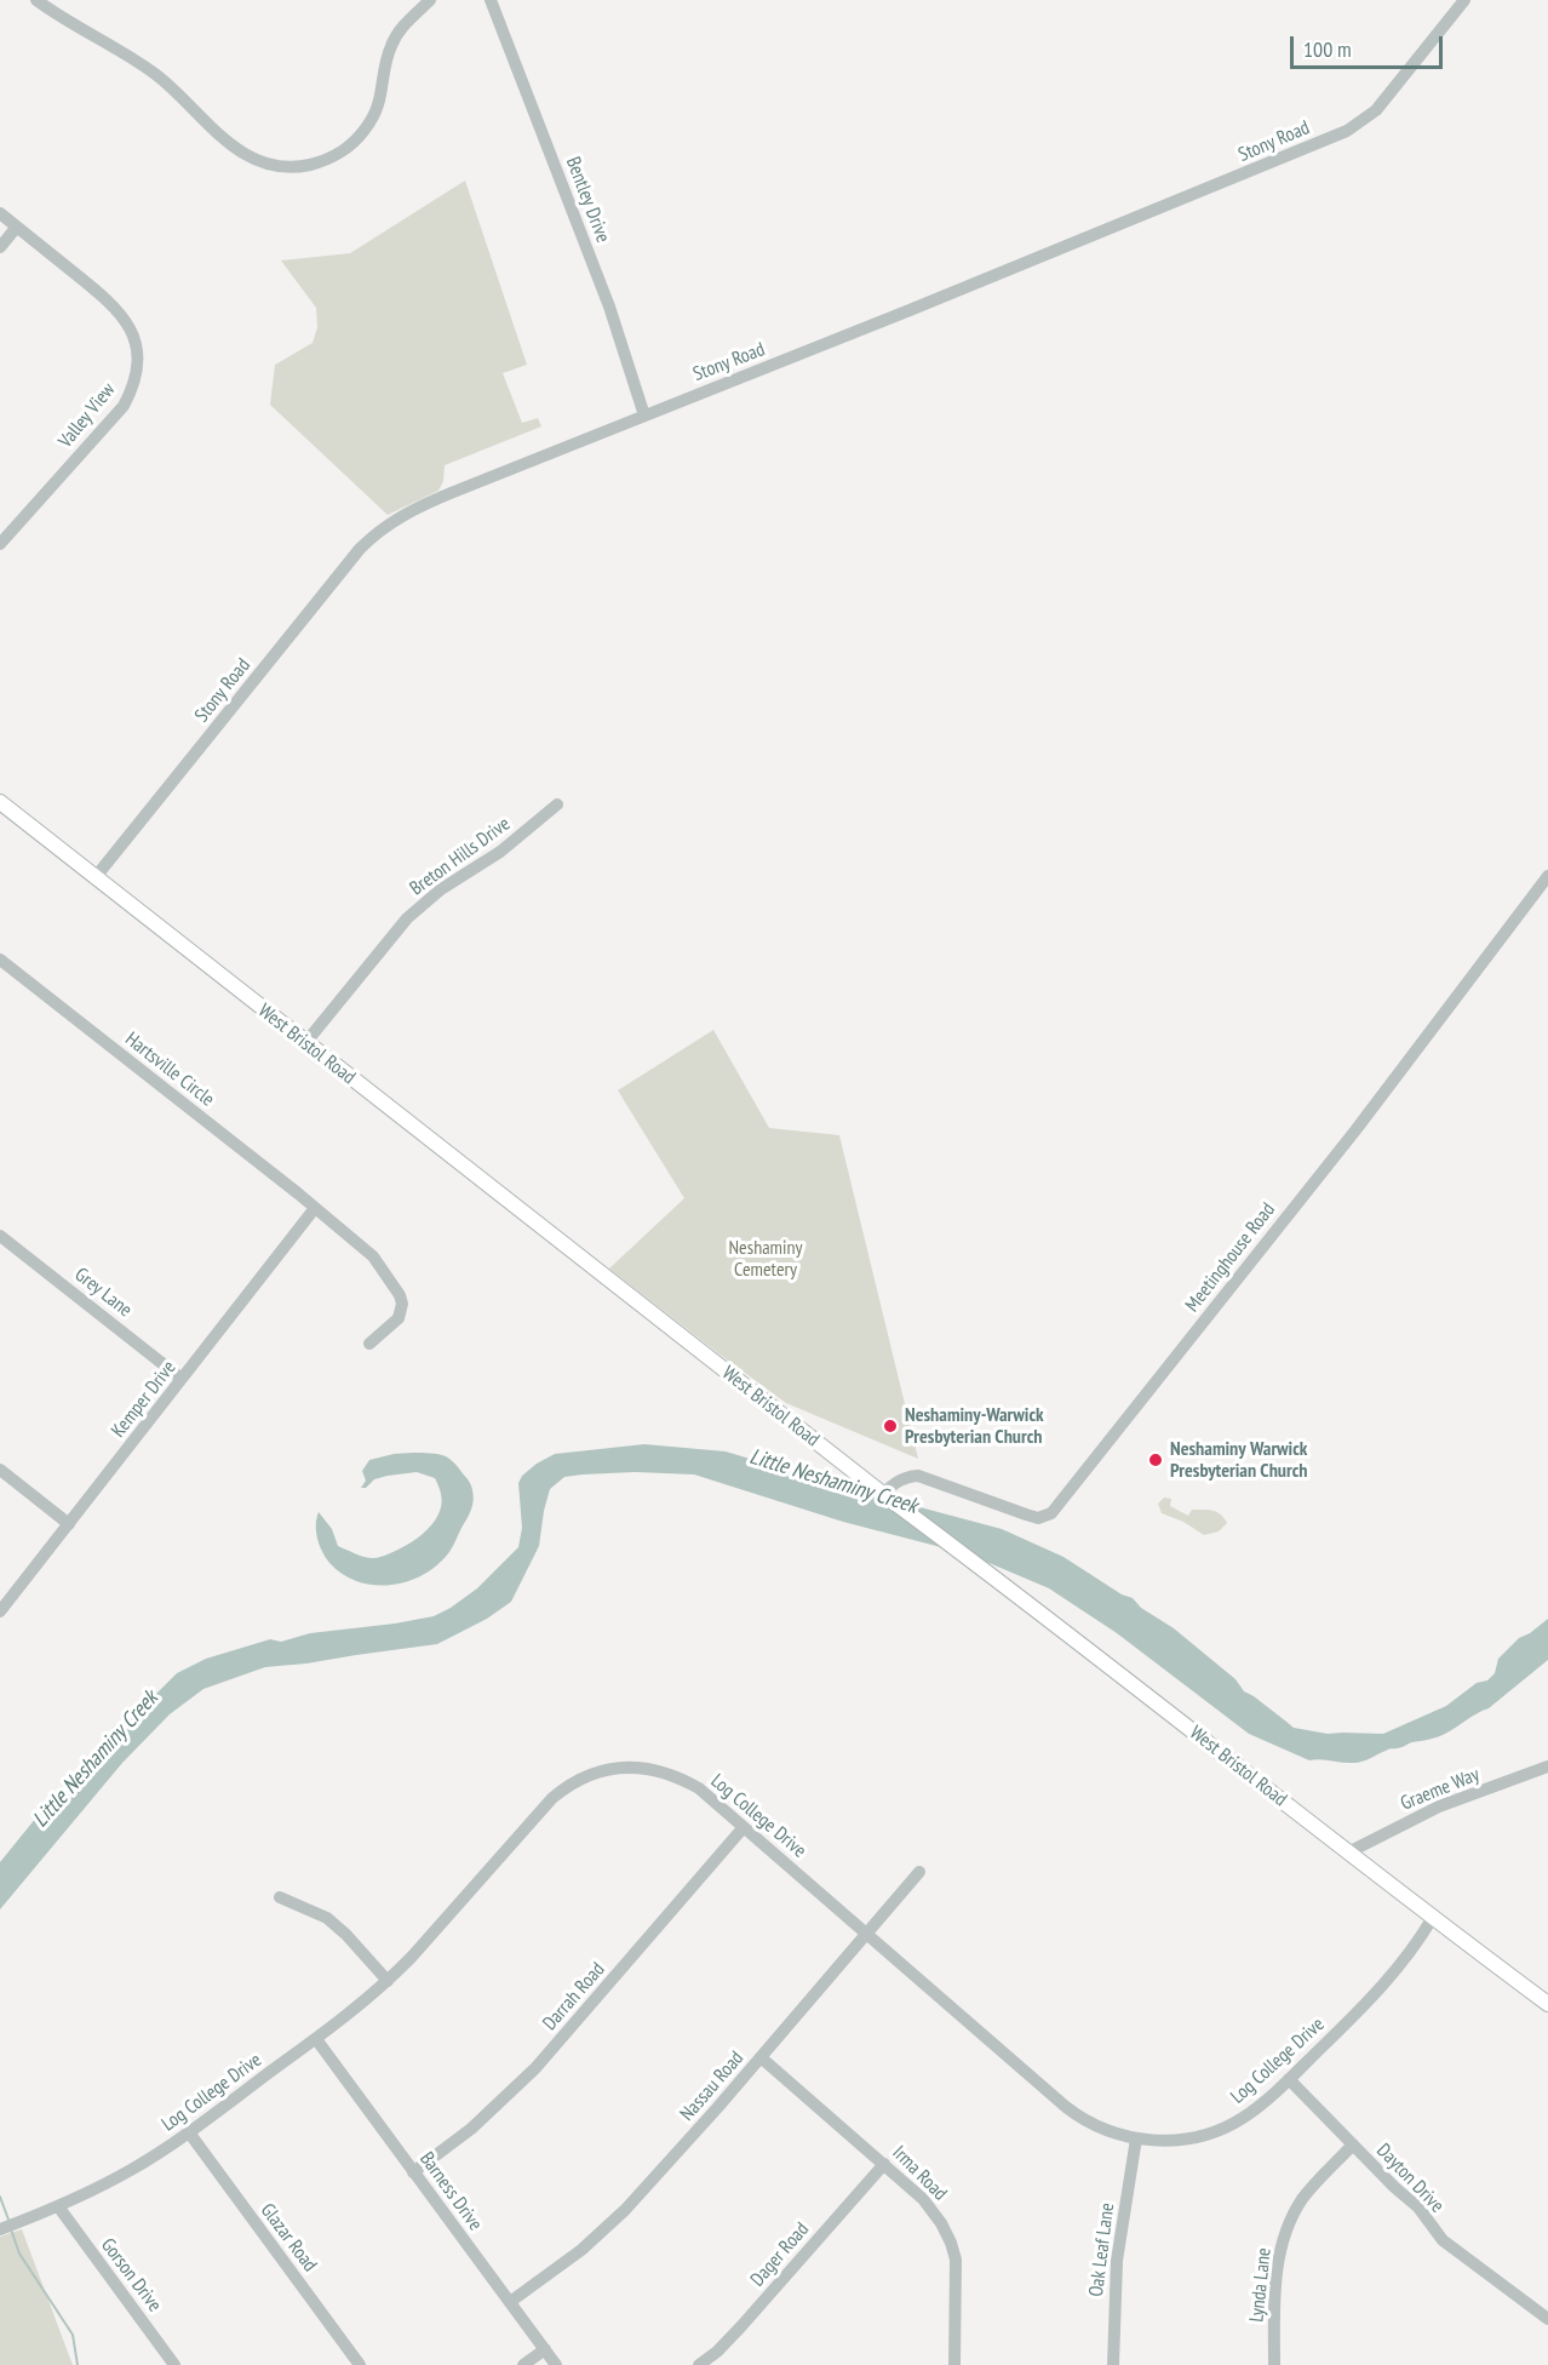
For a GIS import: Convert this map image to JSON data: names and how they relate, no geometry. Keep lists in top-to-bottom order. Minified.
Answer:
{"streets":{"main road":["West Bristol Road"],"street":["Stony Road","Bentley Drive","Valley View","Breton Hills Drive","Hartsville Circle","Meetinghouse Road","Grey Lane","Kemper Drive","Graeme Way","Log College Drive","Darrah Road","Nassau Road","Irma Road","Dayton Drive","Barness Drive","Glazar Road","Oak Leaf Lane","Dager Road","Gorson Drive","Lynda Lane"]},"crossings":[["Stony Road","Bentley Drive"],["Stony Road","West Bristol Road"],["Breton Hills Drive","West Bristol Road"],["West Bristol Road","Meetinghouse Road"],["West Bristol Road","Graeme Way"],["West Bristol Road","Log College Drive"],["Hartsville Circle","Kemper Drive"],["Grey Lane","Kemper Drive"],["Log College Drive","Darrah Road"],["Log College Drive","Nassau Road"],["Log College Drive","Dayton Drive"],["Log College Drive","Barness Drive"],["Log College Drive","Glazar Road"],["Log College Drive","Oak Leaf Lane"],["Log College Drive","Gorson Drive"],["Darrah Road","Barness Drive"],["Nassau Road","Irma Road"],["Nassau Road","Barness Drive"],["Irma Road","Dager Road"],["Dayton Drive","Lynda Lane"]],"water":["Little Neshaminy Creek"],"parks":["Neshaminy Cemetery"],"places":["Neshaminy-Warwick Presbyterian Church","Neshaminy Warwick Presbyterian Church"],"scale_bar":"100 m"}
